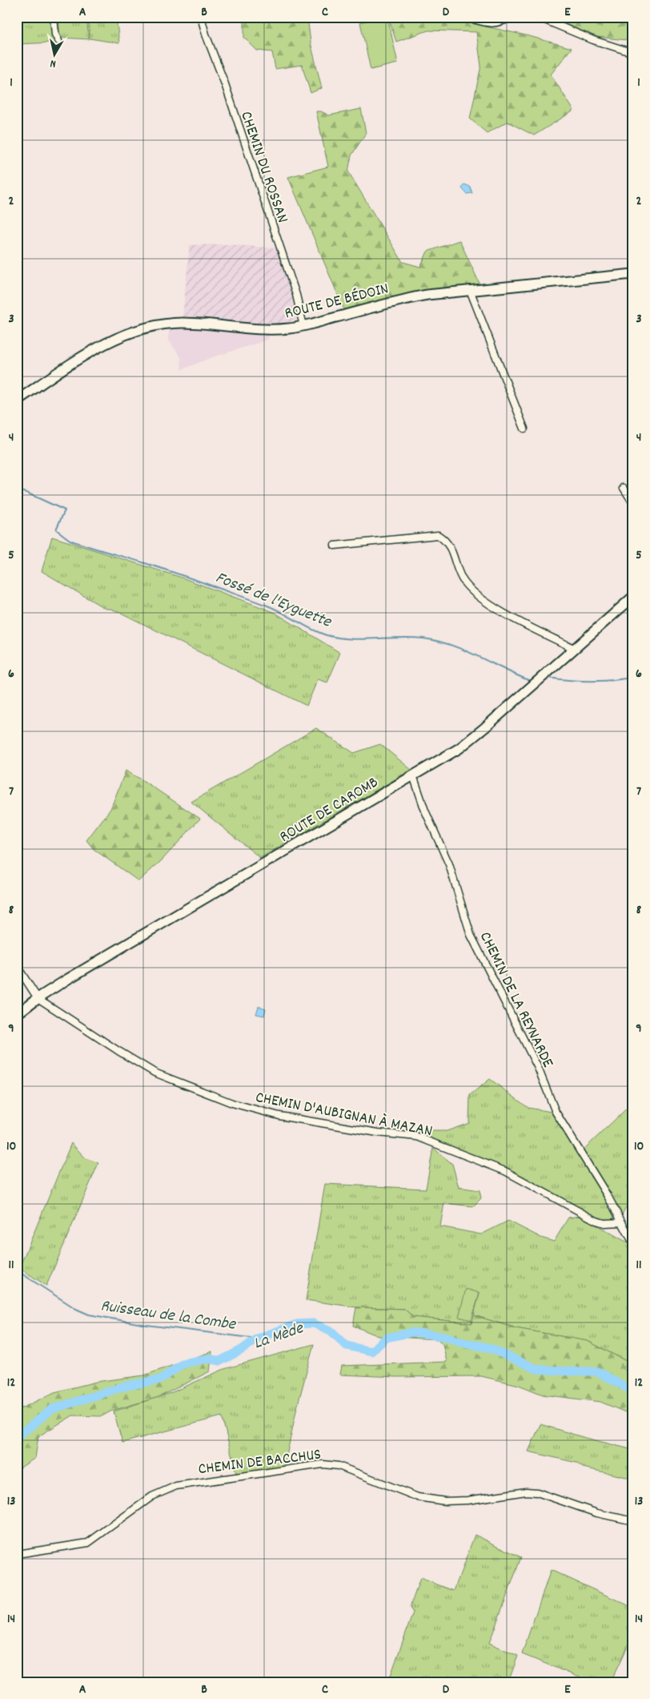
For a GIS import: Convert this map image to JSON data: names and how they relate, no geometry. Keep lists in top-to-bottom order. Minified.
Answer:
{"streets":{"main road":["ROUTE DE BÉDOIN","ROUTE DE CAROMB"],"street":["CHEMIN DU ROSSAN","CHEMIN DE LA REYNARDE","CHEMIN D'AUBIGNAN À MAZAN","CHEMIN DE BACCHUS"]},"crossings":[["CHEMIN DU ROSSAN","ROUTE DE BÉDOIN"],["ROUTE DE CAROMB","CHEMIN DE LA REYNARDE"],["ROUTE DE CAROMB","CHEMIN D'AUBIGNAN À MAZAN"],["CHEMIN DE LA REYNARDE","CHEMIN D'AUBIGNAN À MAZAN"]],"water":["Fossé de l'Eyguette","Ruisseau de la Combe","La Mède"],"north":"bottom","grid":{"columns":["A","B","C","D","E"],"rows":["1","2","3","4","5","6","7","8","9","10","11","12","13","14"]}}
